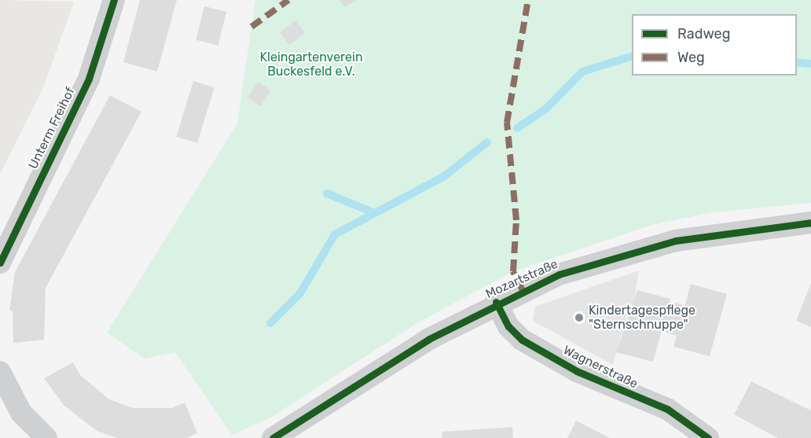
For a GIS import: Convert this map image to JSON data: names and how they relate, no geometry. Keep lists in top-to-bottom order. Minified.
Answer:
{"streets":{"street":["Unterm Freihof","Mozartstraße","Wagnerstraße"]},"crossings":[["Mozartstraße","Wagnerstraße"]],"parks":["Kleingartenverein Buckesfeld e.V."],"places":["Kindertagespflege \"Sternschnuppe\""],"legend":["Radweg","Weg"]}
